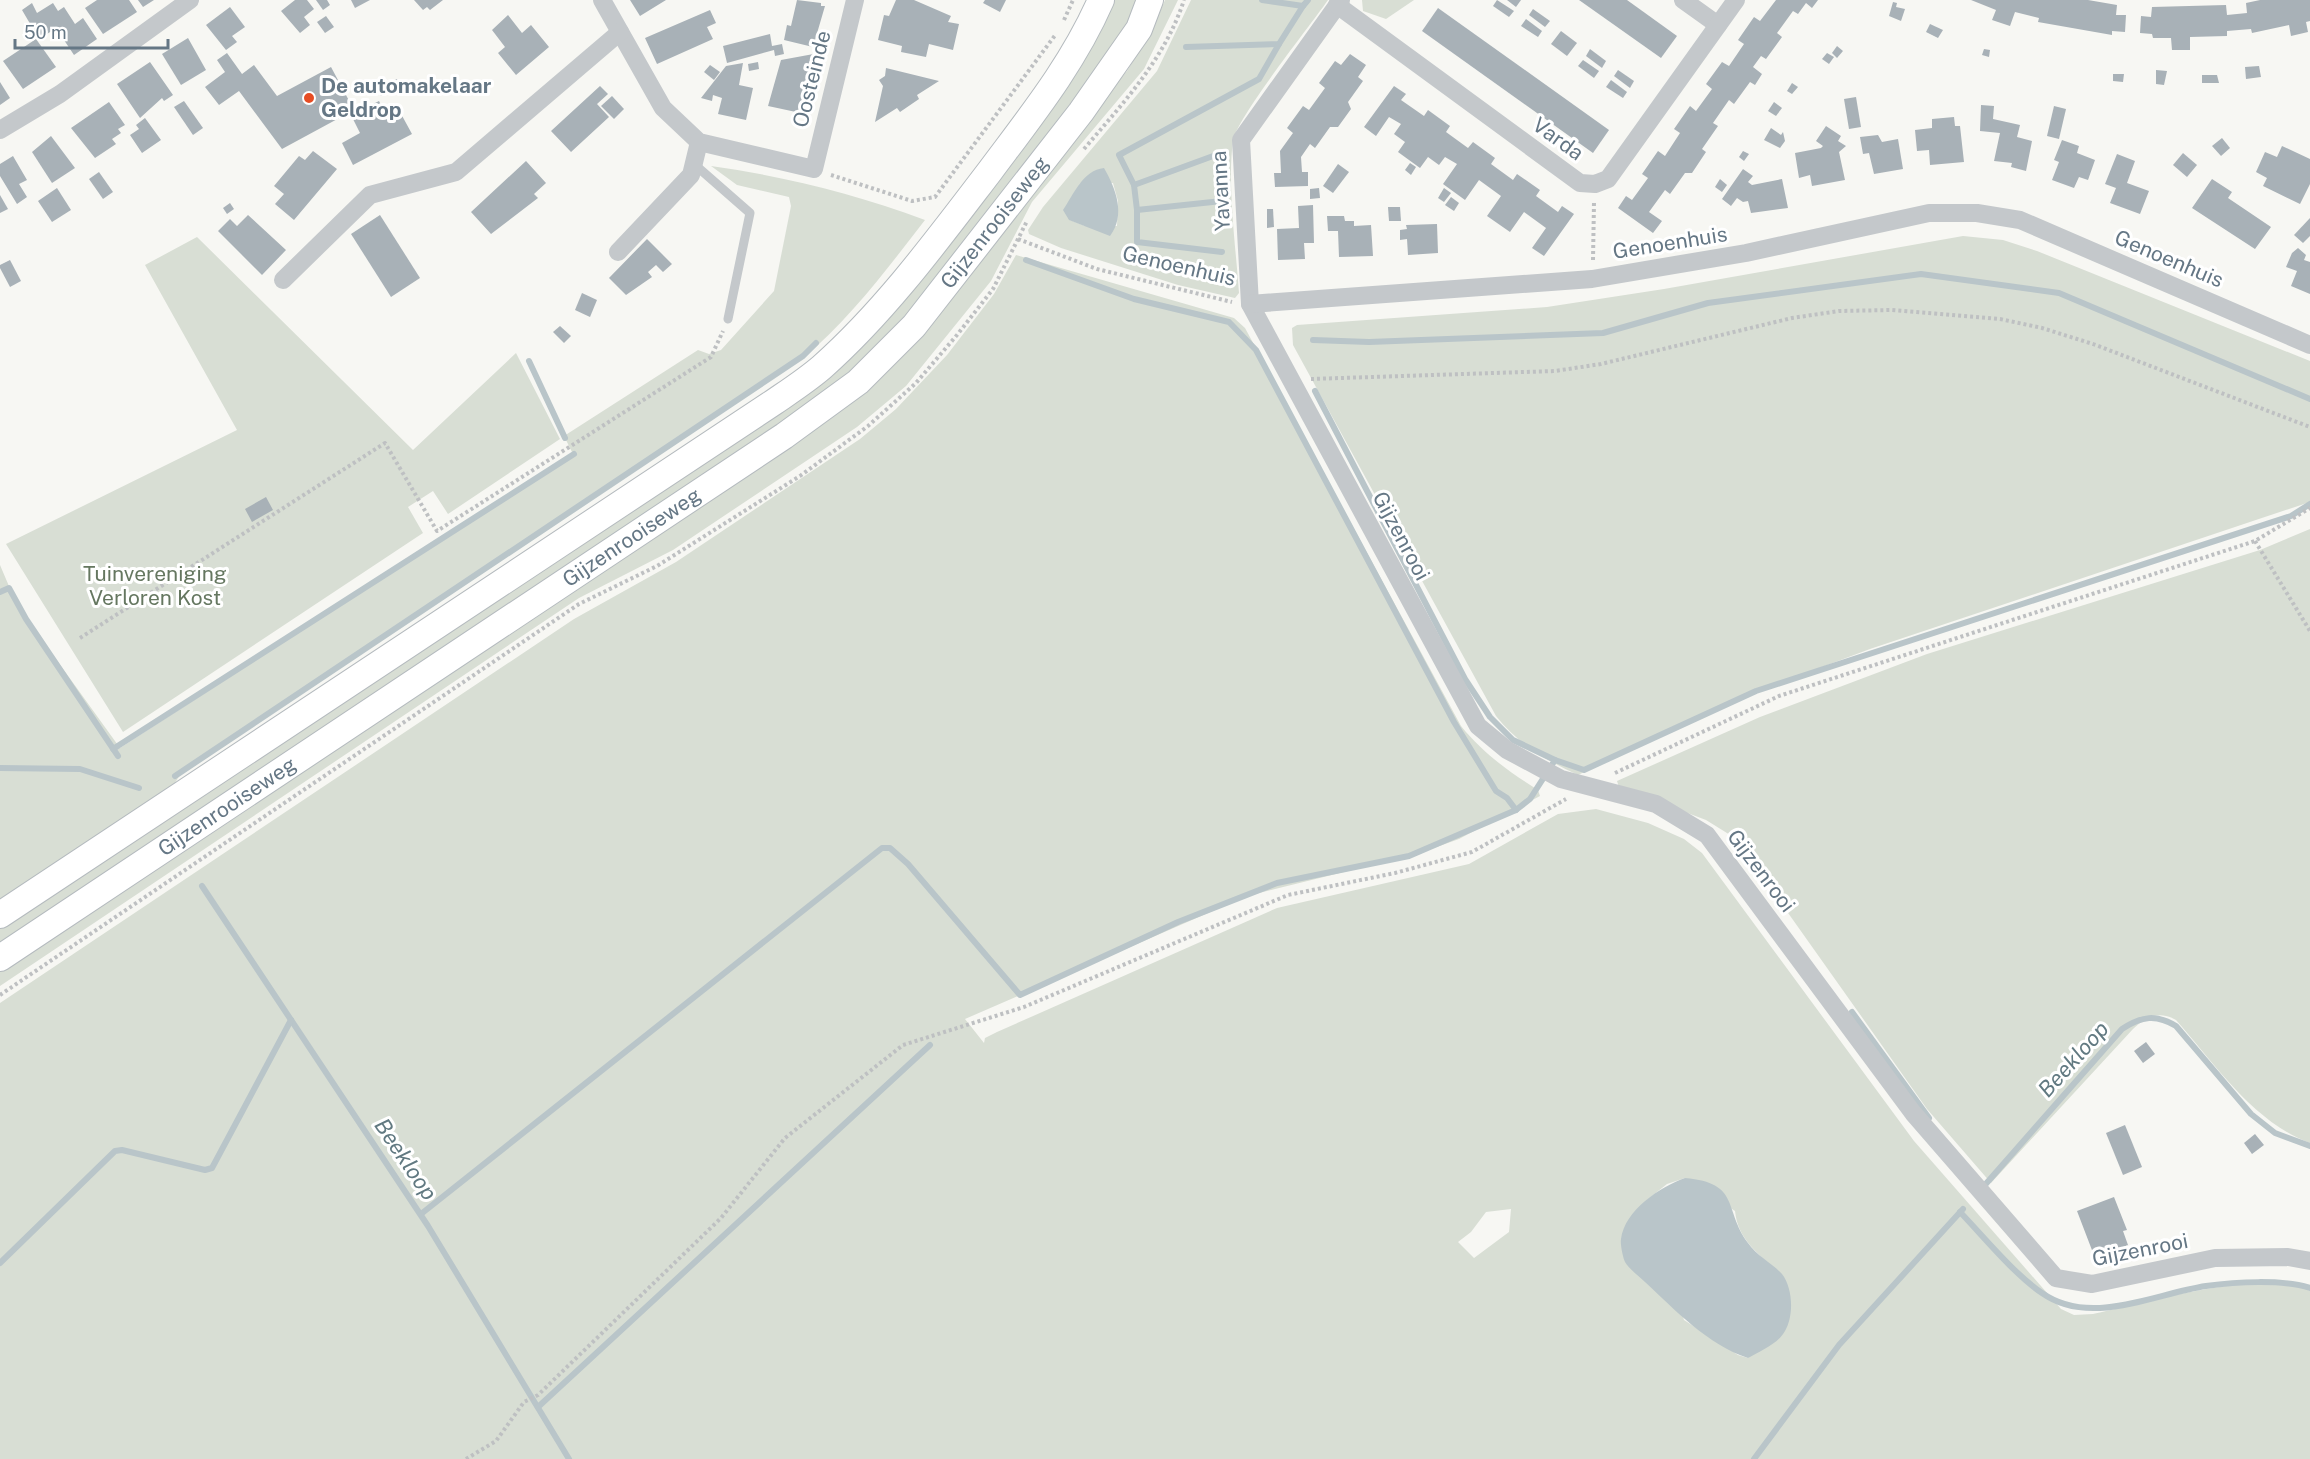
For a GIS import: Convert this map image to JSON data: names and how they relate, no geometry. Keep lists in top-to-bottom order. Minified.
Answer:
{"streets":{"main road":["Gijzenrooiseweg"],"street":["Oosteinde","Varda","Yavanna","Genoenhuis","Gijzenrooi"]},"crossings":[["Varda","Yavanna"],["Yavanna","Genoenhuis"],["Yavanna","Gijzenrooi"],["Genoenhuis","Gijzenrooi"]],"water":["Beekloop"],"parks":["Tuinvereniging Verloren Kost"],"places":["De automakelaar Geldrop"],"scale_bar":"50 m"}
